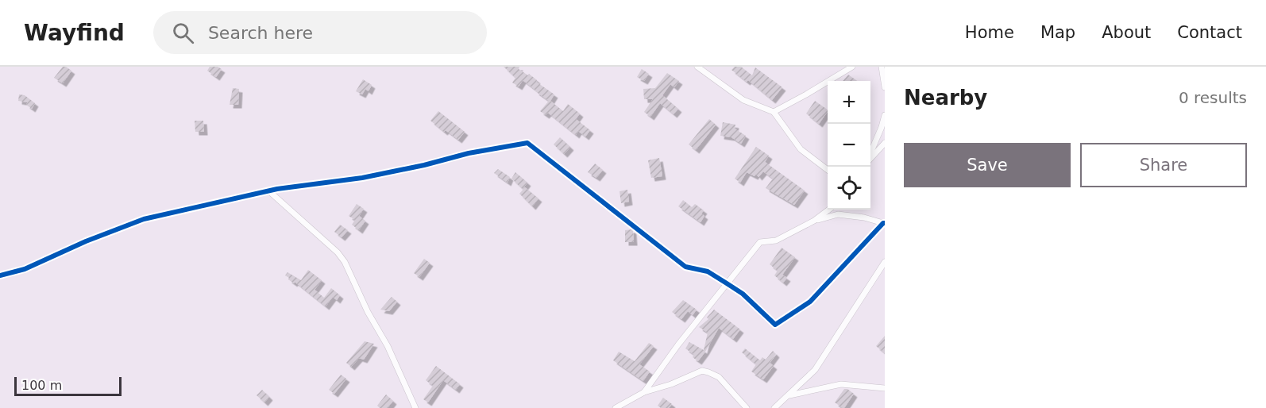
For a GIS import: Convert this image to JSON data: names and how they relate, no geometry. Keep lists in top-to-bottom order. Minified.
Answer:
{"scale_bar":"100 m","page":{"header":"Wayfind","search":"Search here","nav":["Home","Map","About","Contact"],"heading":["Nearby","0 results"],"map_buttons":["+","−"],"buttons":["Save","Share"],"scale":"100 m"}}
